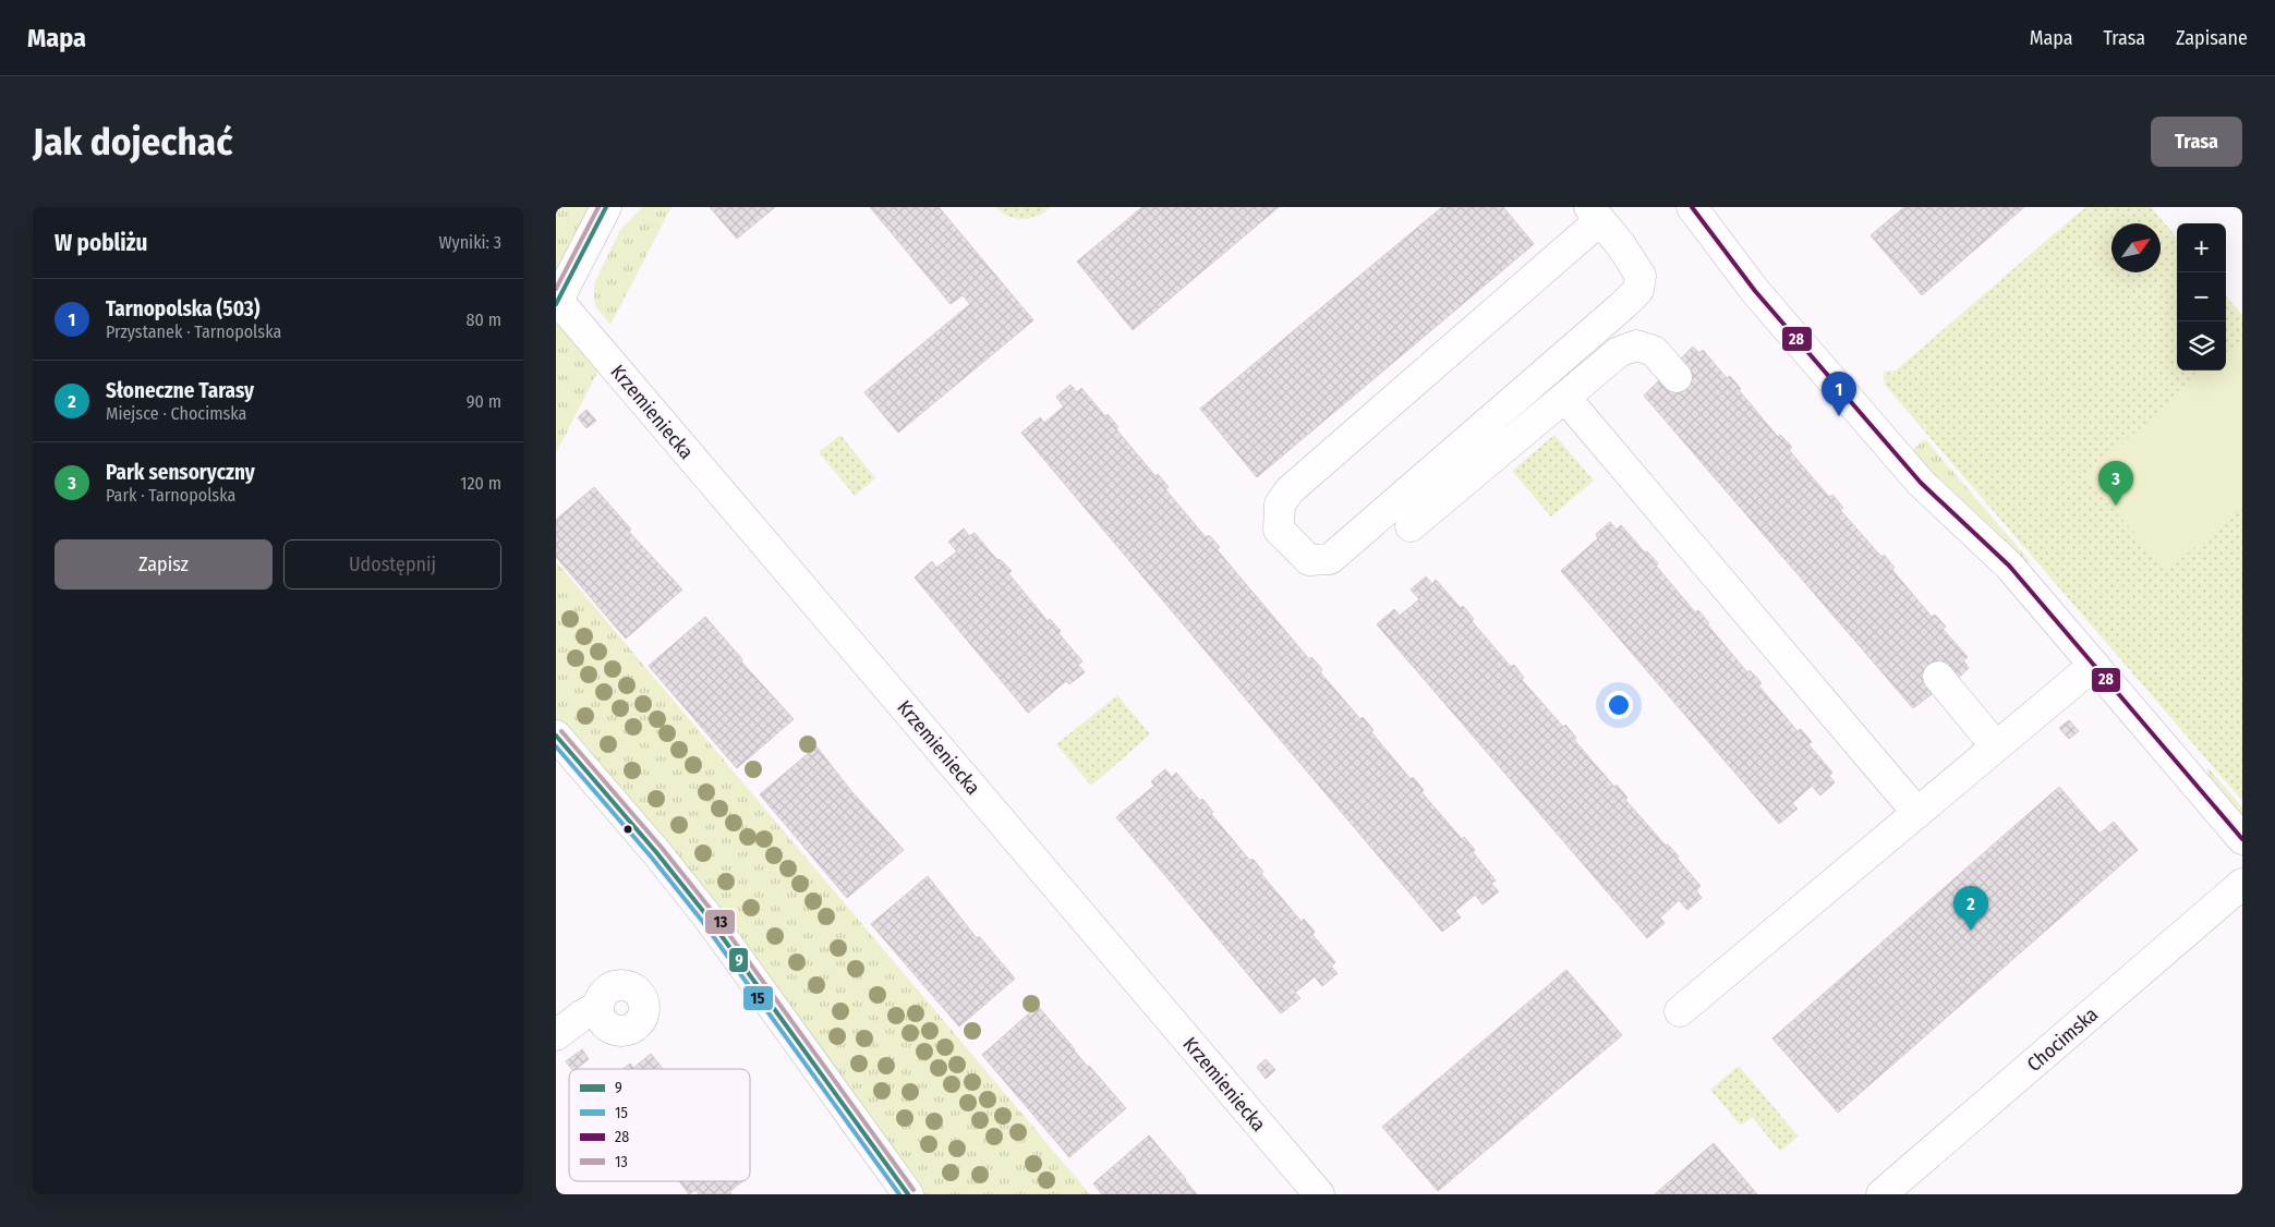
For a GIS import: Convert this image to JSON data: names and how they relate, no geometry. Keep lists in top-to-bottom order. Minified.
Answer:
{"streets":{"street":["Krzemieniecka","Chocimska"]},"lines":["transit line 9","transit line 28","transit line 13","transit line 15"],"legend":["9","15","28","13"],"north":"top right","page":{"header":"Mapa","nav":["Mapa","Trasa","Zapisane"],"buttons":["Trasa",["Zapisz","Udostępnij"]],"title":"Jak dojechać","heading":["W pobliżu","Wyniki: 3"],"map_buttons":["+","−"],"list":[{"mark":"1","name":"Tarnopolska (503)","note":"Przystanek · Tarnopolska","value":"80 m"},{"mark":"2","name":"Słoneczne Tarasy","note":"Miejsce · Chocimska","value":"90 m"},{"mark":"3","name":"Park sensoryczny","note":"Park · Tarnopolska","value":"120 m"}],"pins":["1","3","2"]}}
